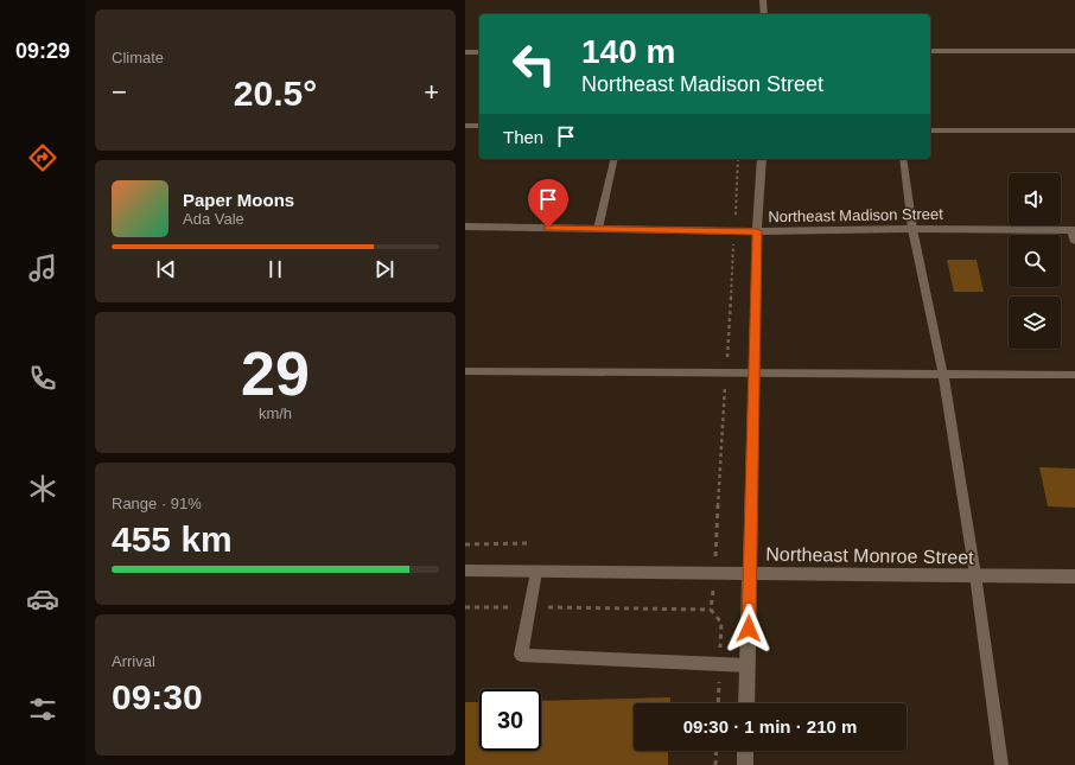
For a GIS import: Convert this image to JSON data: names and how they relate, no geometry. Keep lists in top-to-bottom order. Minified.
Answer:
{"streets":{"street":["Northeast Madison Street","Northeast Monroe Street"]},"page":{"tabs":"09:29","tile":["Climate",["29","km/h"],["Range · 91%","455 km"],["Arrival","09:30"]],"turn":["140 m","Northeast Madison Street"],"heat":["−","20.5°","+"],"then":"Then","song":["Paper Moons","Ada Vale"],"limit":"30","trip":"09:30 · 1 min · 210 m"}}
